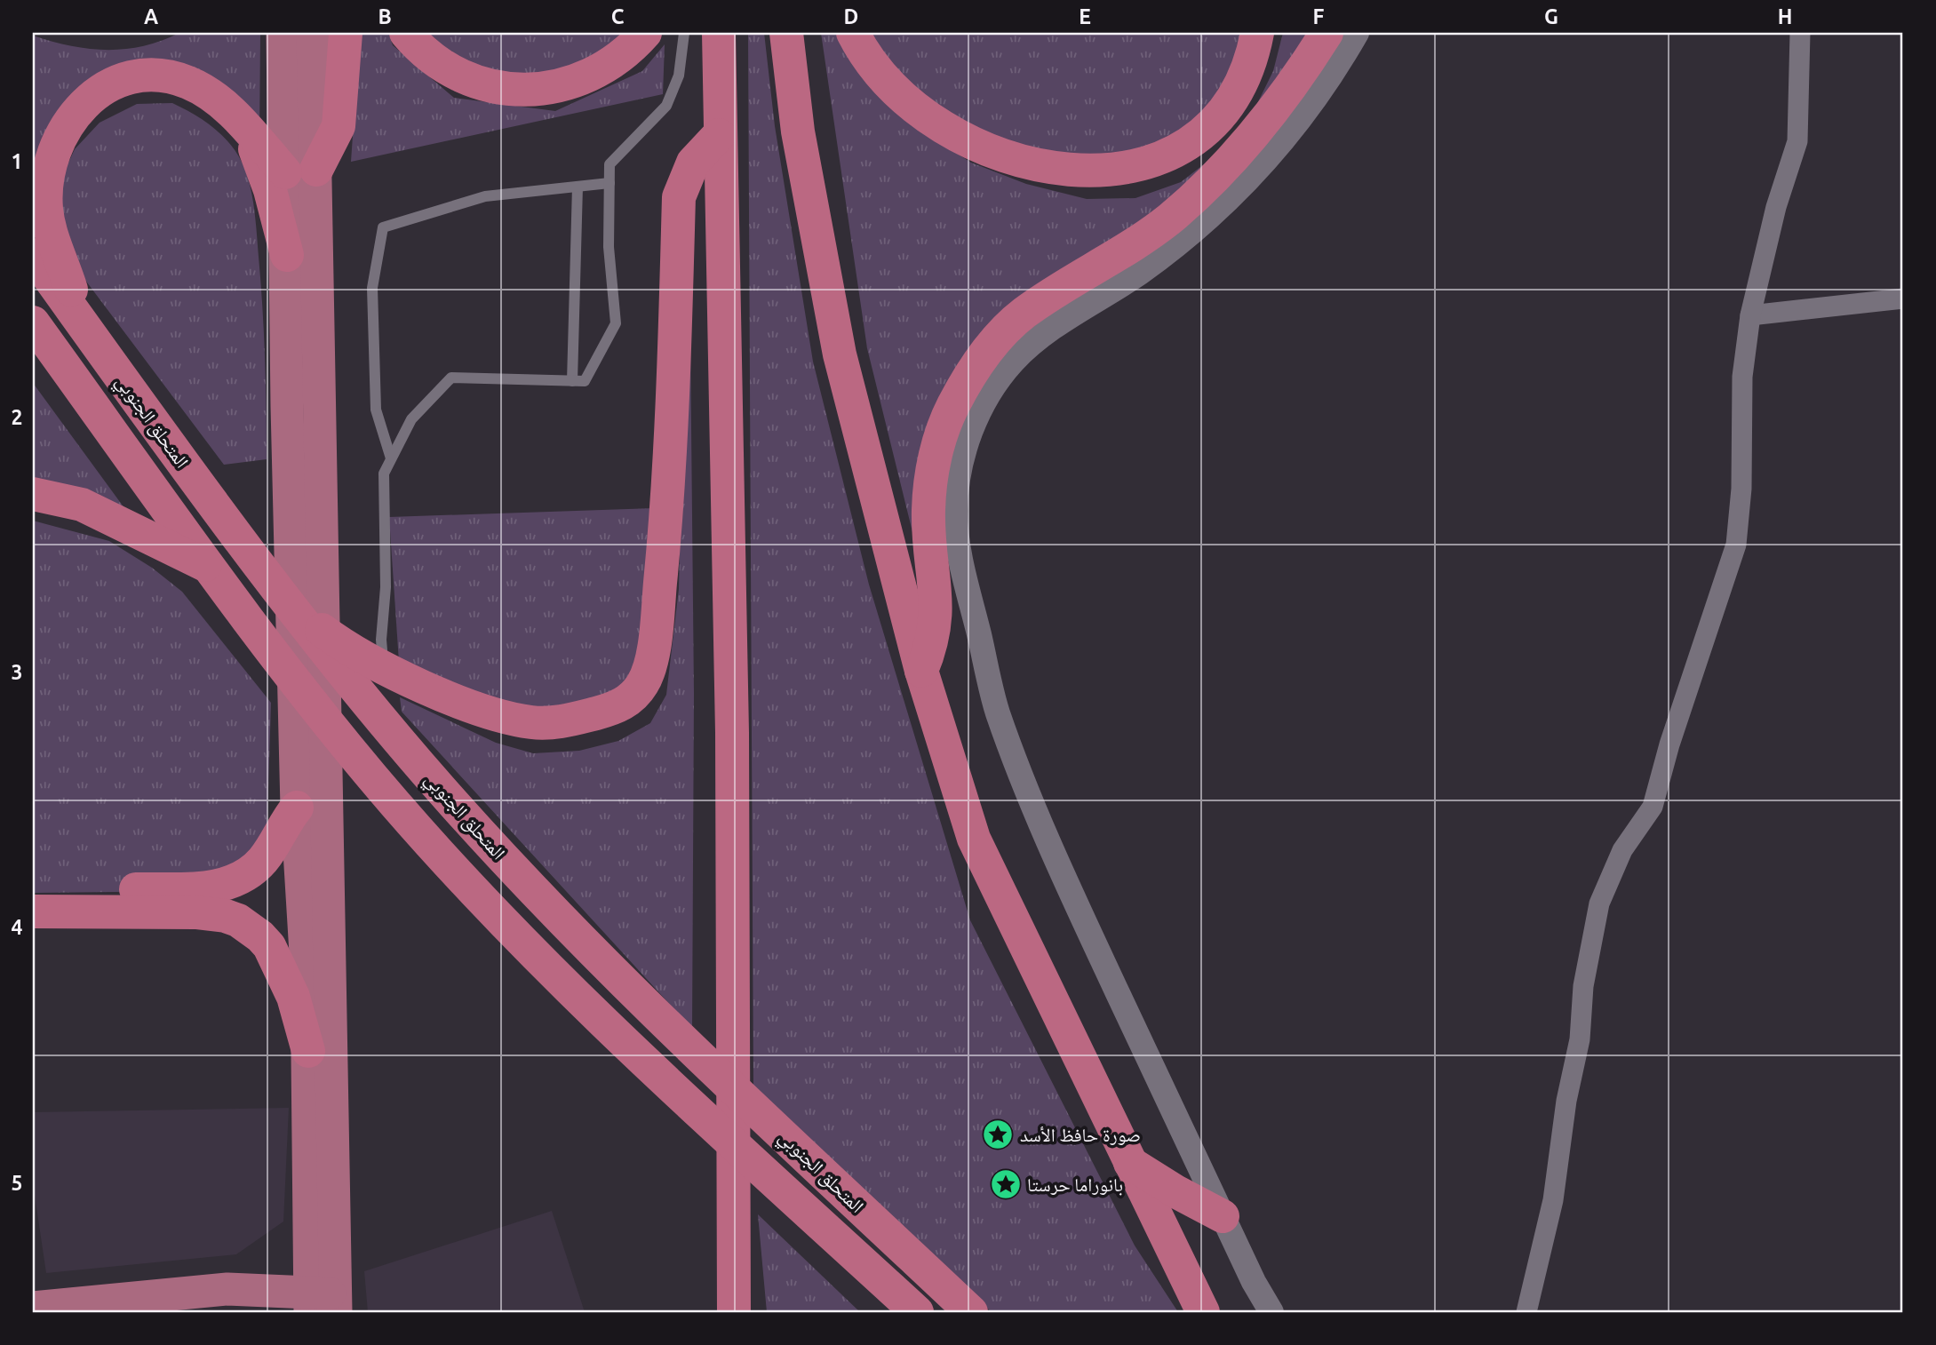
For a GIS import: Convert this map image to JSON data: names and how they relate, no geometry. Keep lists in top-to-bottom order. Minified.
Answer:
{"streets":{"highway":["المتحلق الجنوبي"]},"places":{"place":["صورة حافظ الأسد","بانوراما حرستا"]},"grid":{"columns":["A","B","C","D","E","F","G","H"],"rows":["1","2","3","4","5"]}}
